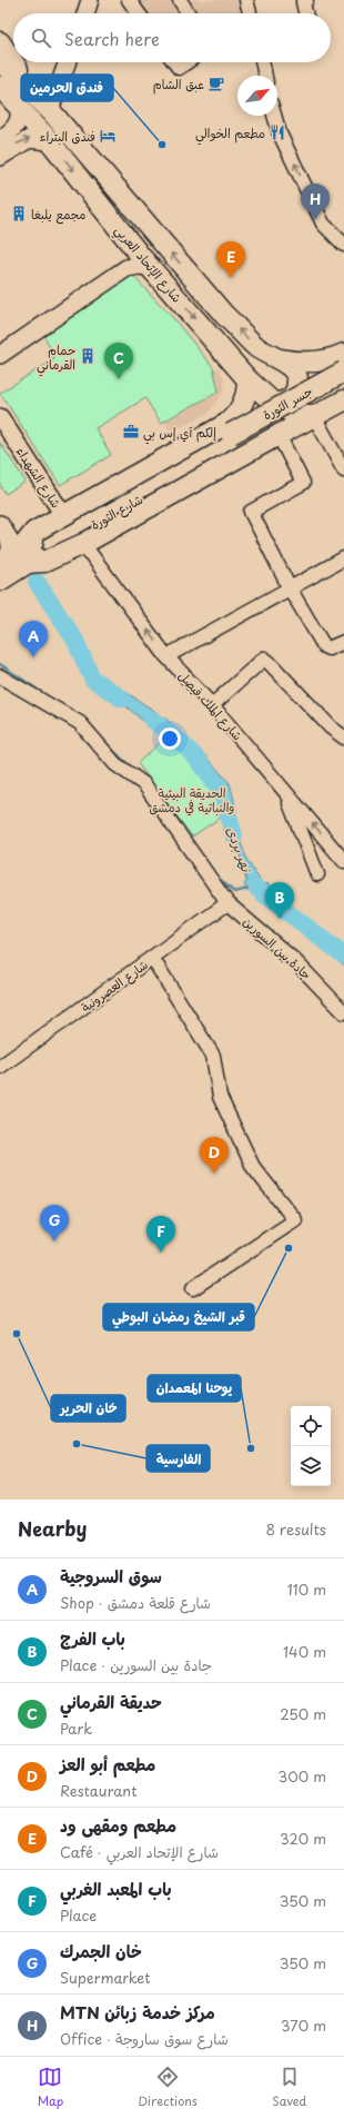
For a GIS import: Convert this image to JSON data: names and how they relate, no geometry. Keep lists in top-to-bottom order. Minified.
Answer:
{"streets":{"highway":["شارع الإتحاد العربي","جسر الثورة","شارع الثورة"],"main road":["شارع الشهداء"],"street":["شارع الملك فيصل","جادة بين السورين","شارع العصرونية"]},"crossings":[["جسر الثورة","شارع الثورة"],["جادة بين السورين","شارع العصرونية"]],"water":["نهر بردى"],"parks":["الحديقة البيئية والنباتية في دمشق"],"places":{"cafe":["عبق الشام"],"restaurant":["مطعم الخوالي"],"hotel":["فندق البتراء"],"other":["فندق الحرمين","قبر الشيخ رمضان البوطي","خان الحرير","الفارسية","يوحنا المعمدان"],"building":["مجمع يلبغا","حمام القرماني"],"office":["إلكم آي إس بي"]},"north":"top right","page":{"search":"Search here","pins":["H","E","C","A","B","D","G","F"],"heading":["Nearby","8 results"],"list":[{"mark":"A","name":"سوق السروجية","note":"Shop · شارع قلعة دمشق","value":"110 m"},{"mark":"B","name":"باب الفرج","note":"Place · جادة بين السورين","value":"140 m"},{"mark":"C","name":"حديقة القرماني","note":"Park","value":"250 m"},{"mark":"D","name":"مطعم أبو العز","note":"Restaurant","value":"300 m"},{"mark":"E","name":"مطعم ومقهى ود","note":"Café · شارع الإتحاد العربي","value":"320 m"},{"mark":"F","name":"باب المعبد الغربي","note":"Place","value":"350 m"},{"mark":"G","name":"خان الجمرك","note":"Supermarket","value":"350 m"},{"mark":"H","name":"MTN مركز خدمة زبائن","note":"Office · شارع سوق ساروجة","value":"370 m"}],"nav":["Map","Directions","Saved"]}}
